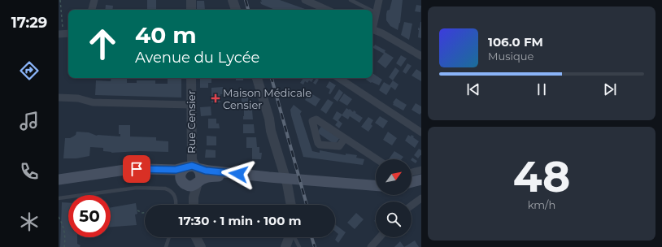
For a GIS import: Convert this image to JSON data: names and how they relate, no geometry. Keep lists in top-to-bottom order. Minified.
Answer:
{"streets":{"street":["Rue Censier"]},"places":{"health":["Maison Médicale Censier"]},"north":"top right","page":{"tabs":"17:29","turn":["40 m","Avenue du Lycée"],"song":["106.0 FM","Musique"],"tile":["48","km/h"],"limit":"50","trip":"17:30 · 1 min · 100 m"}}
